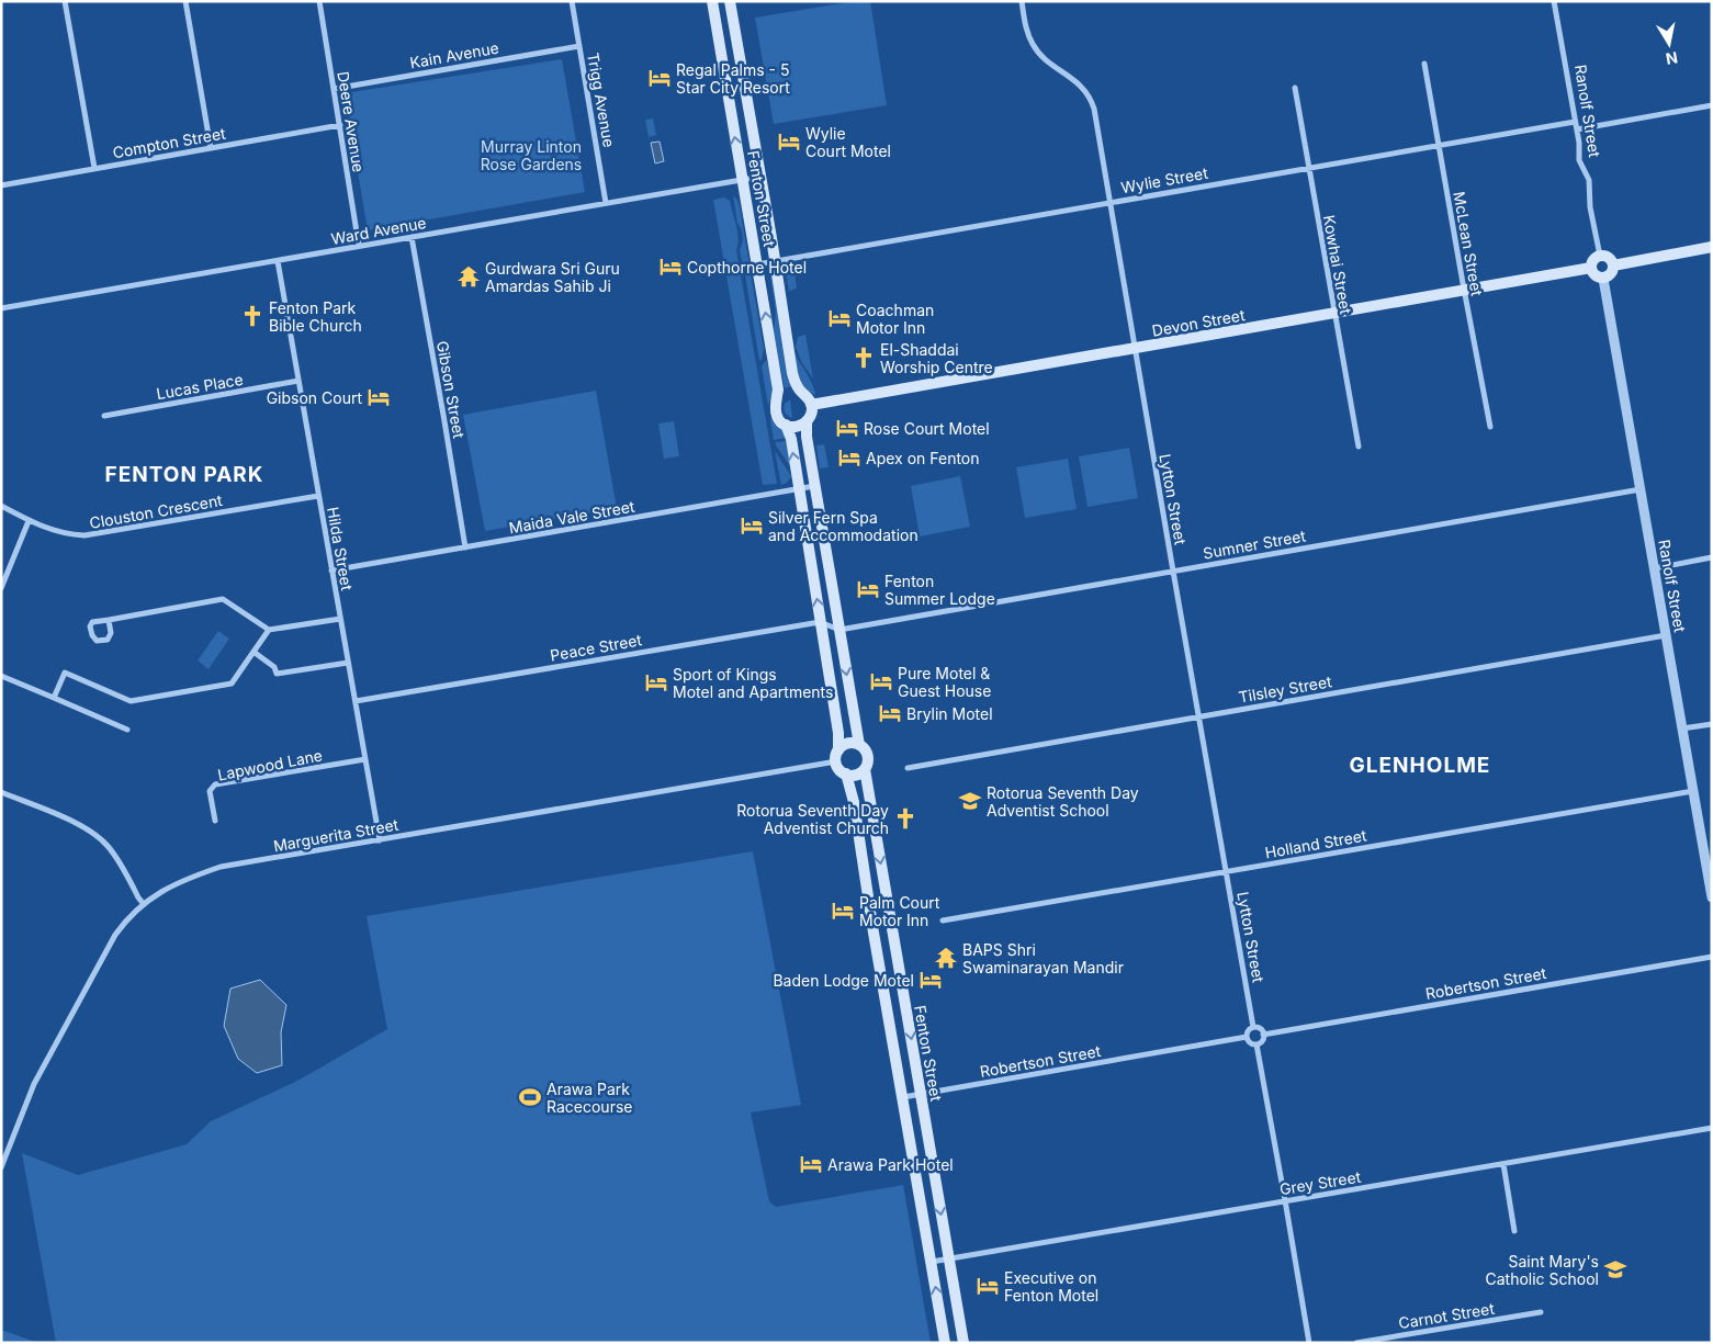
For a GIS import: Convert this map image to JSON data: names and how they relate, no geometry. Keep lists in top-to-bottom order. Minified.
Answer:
{"streets":{"main road":["Fenton Street","Devon Street"],"street":["Kain Avenue","Trigg Avenue","Ranolf Street","Deere Avenue","Compton Street","Wylie Street","Ward Avenue","McLean Street","Kowhai Street","Lucas Place","Gibson Street","Lytton Street","Clouston Crescent","Maida Vale Street","Sumner Street","Hilda Street","Peace Street","Tilsley Street","Lapwood Lane","Marguerita Street","Holland Street","Robertson Street","Grey Street","Carnot Street"]},"crossings":[["Kain Avenue","Trigg Avenue"],["Kain Avenue","Deere Avenue"],["Trigg Avenue","Ward Avenue"],["Ranolf Street","Wylie Street"],["Ranolf Street","Devon Street"],["Ranolf Street","Sumner Street"],["Ranolf Street","Tilsley Street"],["Ranolf Street","Holland Street"],["Deere Avenue","Compton Street"],["Deere Avenue","Ward Avenue"],["Wylie Street","Fenton Street"],["Wylie Street","McLean Street"],["Wylie Street","Kowhai Street"],["Wylie Street","Lytton Street"],["Fenton Street","Ward Avenue"],["Fenton Street","Devon Street"],["Fenton Street","Marguerita Street"],["Fenton Street","Robertson Street"],["Fenton Street","Grey Street"],["Ward Avenue","Gibson Street"],["Ward Avenue","Hilda Street"],["McLean Street","Devon Street"],["Kowhai Street","Devon Street"],["Devon Street","Lytton Street"],["Lucas Place","Hilda Street"],["Gibson Street","Maida Vale Street"],["Lytton Street","Sumner Street"],["Lytton Street","Tilsley Street"],["Lytton Street","Holland Street"],["Lytton Street","Robertson Street"],["Clouston Crescent","Hilda Street"],["Maida Vale Street","Hilda Street"],["Hilda Street","Peace Street"],["Hilda Street","Lapwood Lane"],["Hilda Street","Marguerita Street"]],"districts":["FENTON PARK","GLENHOLME"],"parks":["Murray Linton Rose Gardens"],"places":{"hotel":["Regal Palms - 5 Star City Resort","Wylie Court Motel","Copthorne Hotel","Coachman Motor Inn","Gibson Court","Rose Court Motel","Apex on Fenton","Silver Fern Spa and Accommodation","Fenton Summer Lodge","Pure Motel & Guest House","Sport of Kings Motel and Apartments","Brylin Motel","Palm Court Motor Inn","Baden Lodge Motel","Arawa Park Hotel","Executive on Fenton Motel"],"temple":["Gurdwara Sri Guru Amardas Sahib Ji","BAPS Shri Swaminarayan Mandir"],"church":["Fenton Park Bible Church","El-Shaddai Worship Centre","Rotorua Seventh Day Adventist Church"],"school or university":["Rotorua Seventh Day Adventist School","Saint Mary's Catholic School"],"sports":["Arawa Park Racecourse"]},"north":"bottom"}
